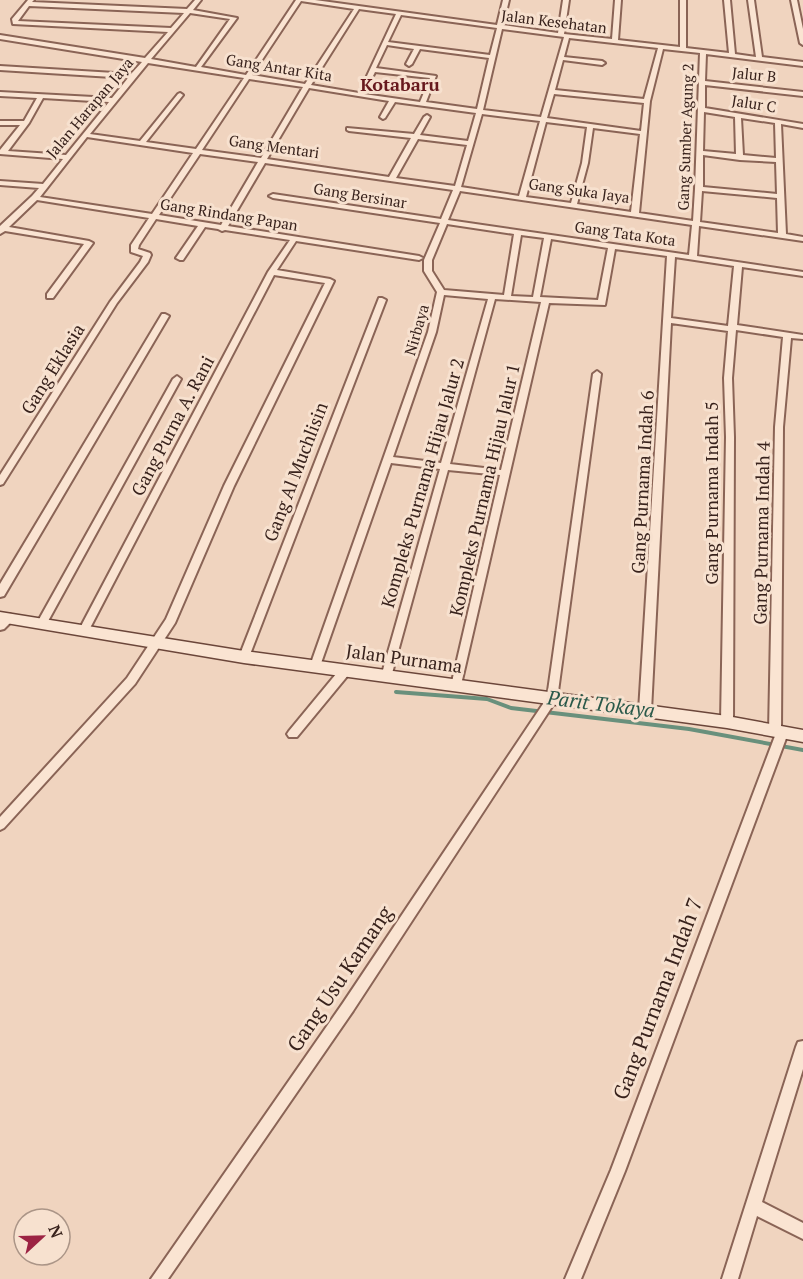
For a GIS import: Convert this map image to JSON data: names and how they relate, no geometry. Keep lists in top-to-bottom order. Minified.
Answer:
{"streets":{"street":["Jalan Kesehatan","Gang Antar Kita","Jalur B","Jalur C","Jalan Harapan Jaya","Gang Sumber Agung 2","Gang Mentari","Gang Suka Jaya","Gang Bersinar","Gang Rindang Papan","Gang Tata Kota","Nirbaya","Gang Eklasia","Gang Purna A. Rani","Gang Al Muchlisin","Gang Purnama Indah 6","Kompleks Purnama Hijau Jalur 2","Kompleks Purnama Hijau Jalur 1","Gang Purnama Indah 5","Gang Purnama Indah 4","Jalan Purnama","Gang Usu Kamang","Gang Purnama Indah 7"]},"crossings":[["Jalan Kesehatan","Gang Sumber Agung 2"],["Gang Antar Kita","Jalan Harapan Jaya"],["Jalur B","Gang Sumber Agung 2"],["Jalur C","Gang Sumber Agung 2"],["Jalan Harapan Jaya","Gang Mentari"],["Jalan Harapan Jaya","Gang Rindang Papan"],["Gang Sumber Agung 2","Gang Suka Jaya"],["Gang Sumber Agung 2","Gang Tata Kota"],["Gang Mentari","Gang Suka Jaya"],["Gang Bersinar","Gang Tata Kota"],["Gang Rindang Papan","Nirbaya"],["Gang Rindang Papan","Gang Eklasia"],["Gang Rindang Papan","Gang Purna A. Rani"],["Gang Tata Kota","Gang Purnama Indah 6"],["Gang Tata Kota","Kompleks Purnama Hijau Jalur 1"],["Gang Tata Kota","Gang Purnama Indah 5"],["Nirbaya","Jalan Purnama"],["Gang Purna A. Rani","Jalan Purnama"],["Gang Al Muchlisin","Jalan Purnama"],["Gang Purnama Indah 6","Jalan Purnama"],["Kompleks Purnama Hijau Jalur 2","Jalan Purnama"],["Kompleks Purnama Hijau Jalur 1","Jalan Purnama"],["Gang Purnama Indah 5","Jalan Purnama"],["Gang Purnama Indah 4","Jalan Purnama"],["Gang Purnama Indah 4","Gang Purnama Indah 7"],["Jalan Purnama","Gang Usu Kamang"],["Jalan Purnama","Gang Purnama Indah 7"]],"districts":["Kotabaru"],"water":["Parit Tokaya"],"north":"right"}
